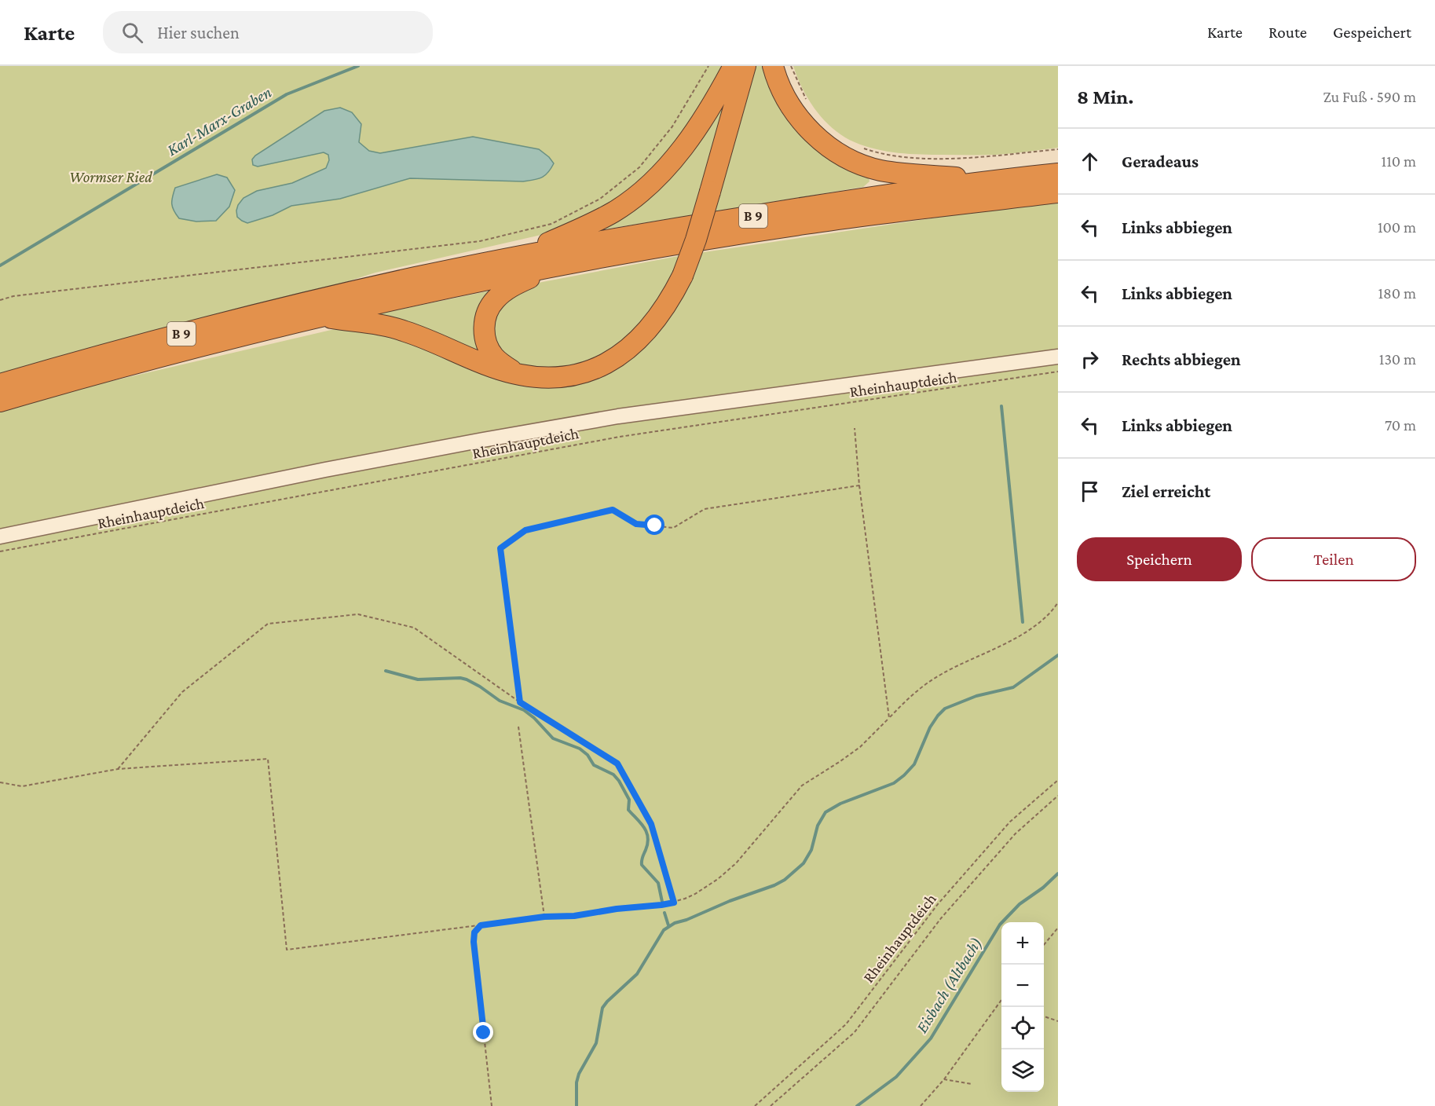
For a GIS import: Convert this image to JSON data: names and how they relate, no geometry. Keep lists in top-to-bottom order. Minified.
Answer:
{"streets":{"highway":["B 9"],"path":["Rheinhauptdeich"]},"water":["Karl-Marx-Graben","Eisbach (Altbach)"],"parks":["Wormser Ried"],"page":{"header":"Karte","search":"Hier suchen","nav":["Karte","Route","Gespeichert"],"heading":["8 Min.","Zu Fuß · 590 m"],"list":[["Geradeaus","110 m"],["Links abbiegen","100 m"],["Links abbiegen","180 m"],["Rechts abbiegen","130 m"],["Links abbiegen","70 m"],"Ziel erreicht"],"buttons":["Speichern","Teilen"],"map_buttons":["+","−"]}}
